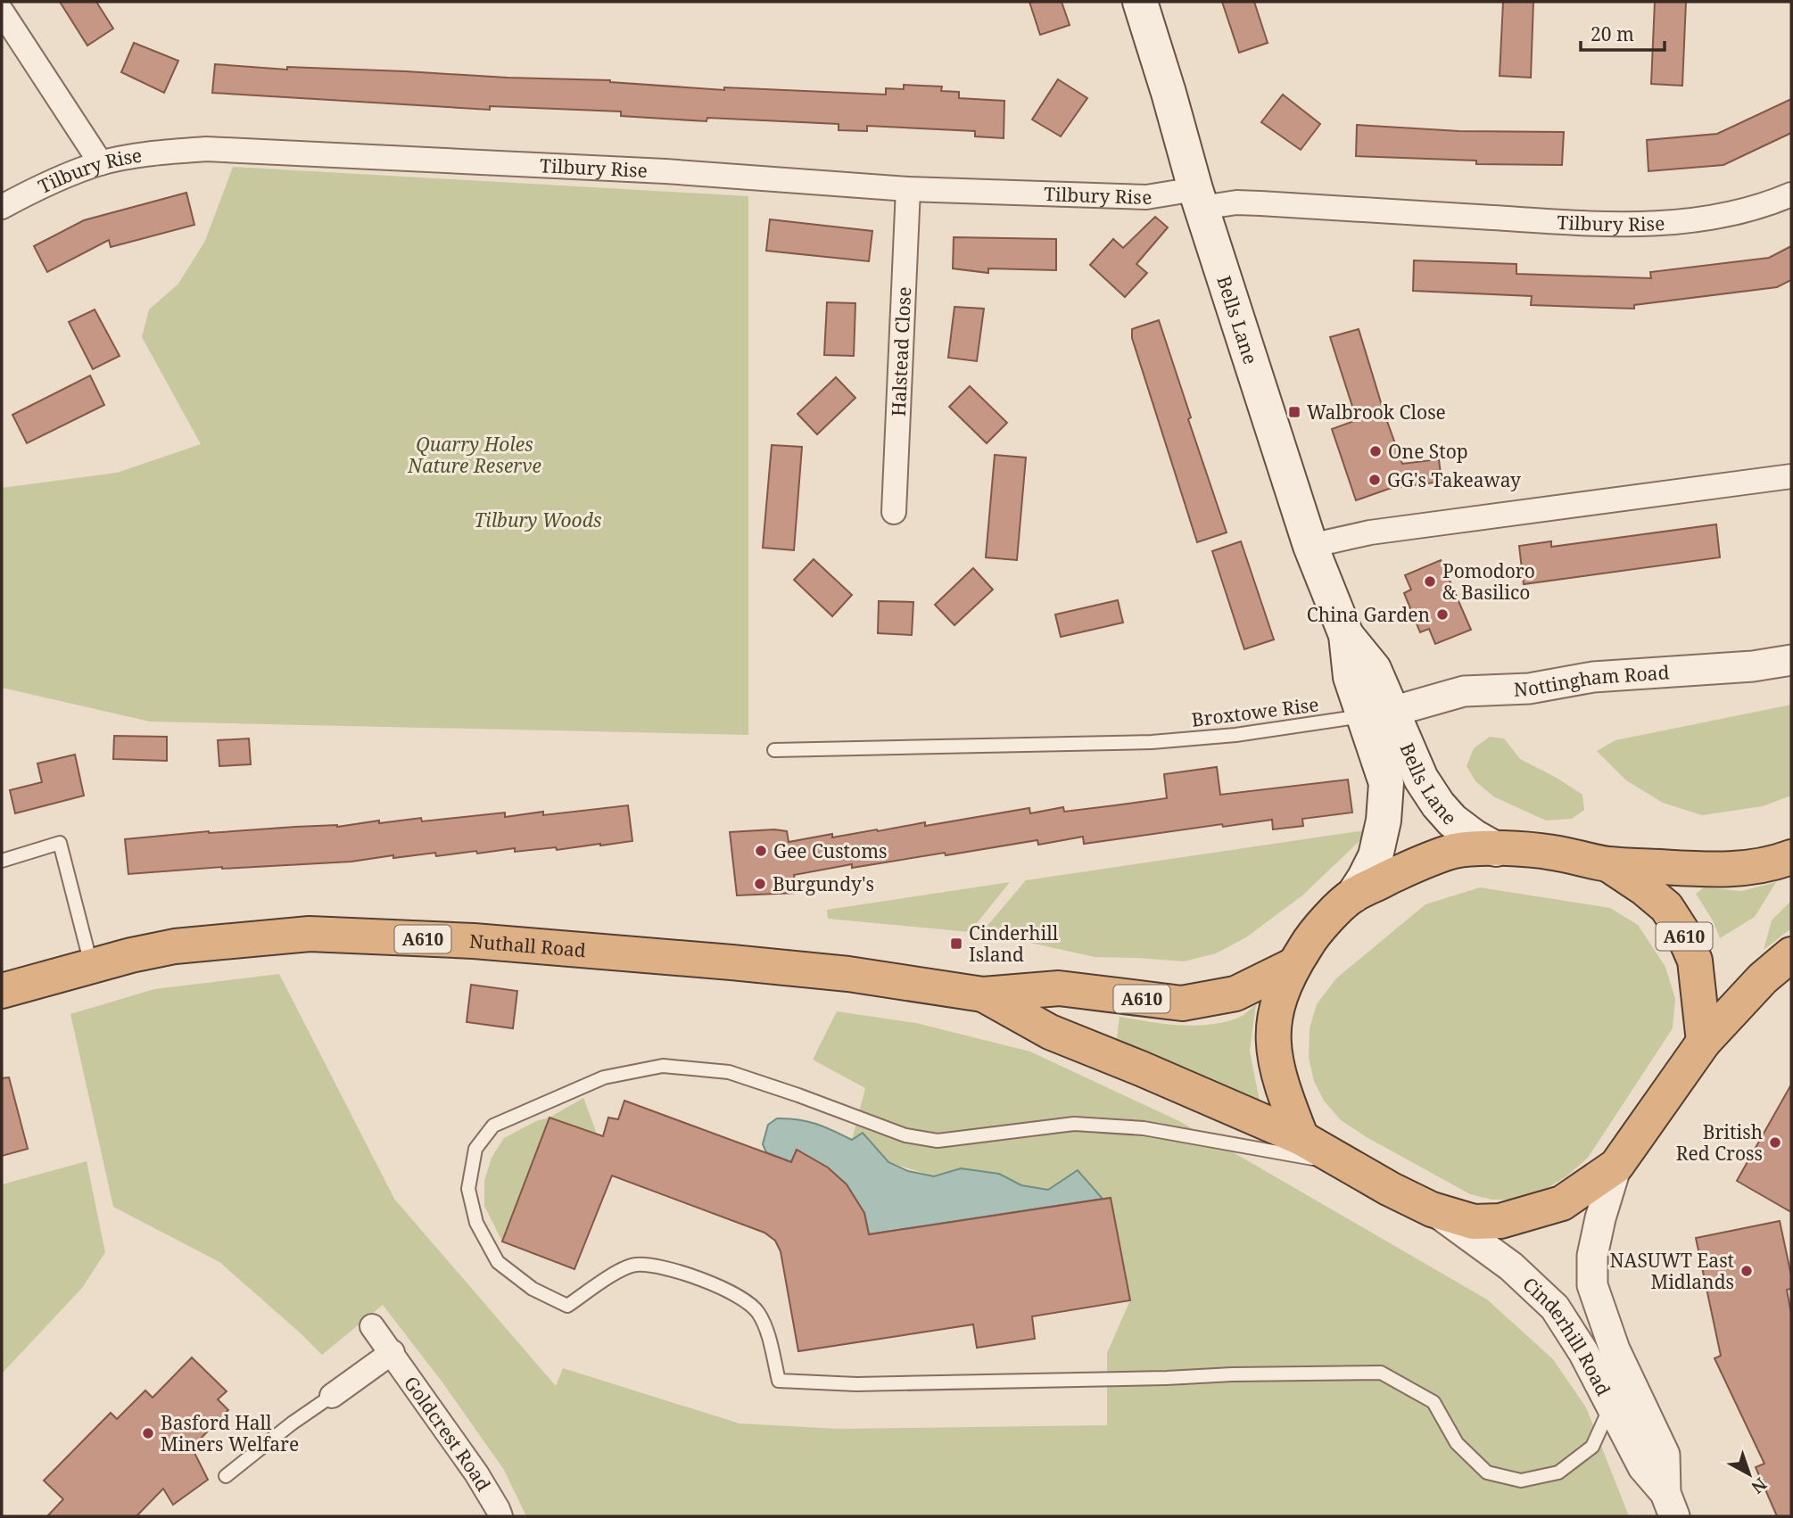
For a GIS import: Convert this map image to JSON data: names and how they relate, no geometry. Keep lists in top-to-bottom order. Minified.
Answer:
{"streets":{"highway":["A610","Nuthall Road"],"main road":["Bells Lane"],"street":["Tilbury Rise","Halstead Close","Nottingham Road","Cinderhill Road","Goldcrest Road"],"lane":["Broxtowe Rise"]},"crossings":[["Tilbury Rise","Bells Lane"],["Tilbury Rise","Halstead Close"],["Bells Lane","Nottingham Road"],["Bells Lane","Broxtowe Rise"],["Bells Lane","A610"],["Nottingham Road","Broxtowe Rise"],["A610","Nuthall Road"],["A610","Cinderhill Road"]],"parks":["Quarry Holes Nature Reserve","Tilbury Woods"],"places":{"transit":["Walbrook Close","Cinderhill Island"],"other":["One Stop","GG's Takeaway","Pomodoro & Basilico","China Garden","Gee Customs","Burgundy's","British Red Cross","NASUWT East Midlands","Basford Hall Miners Welfare"]},"scale_bar":"20 m","north":"bottom right"}
